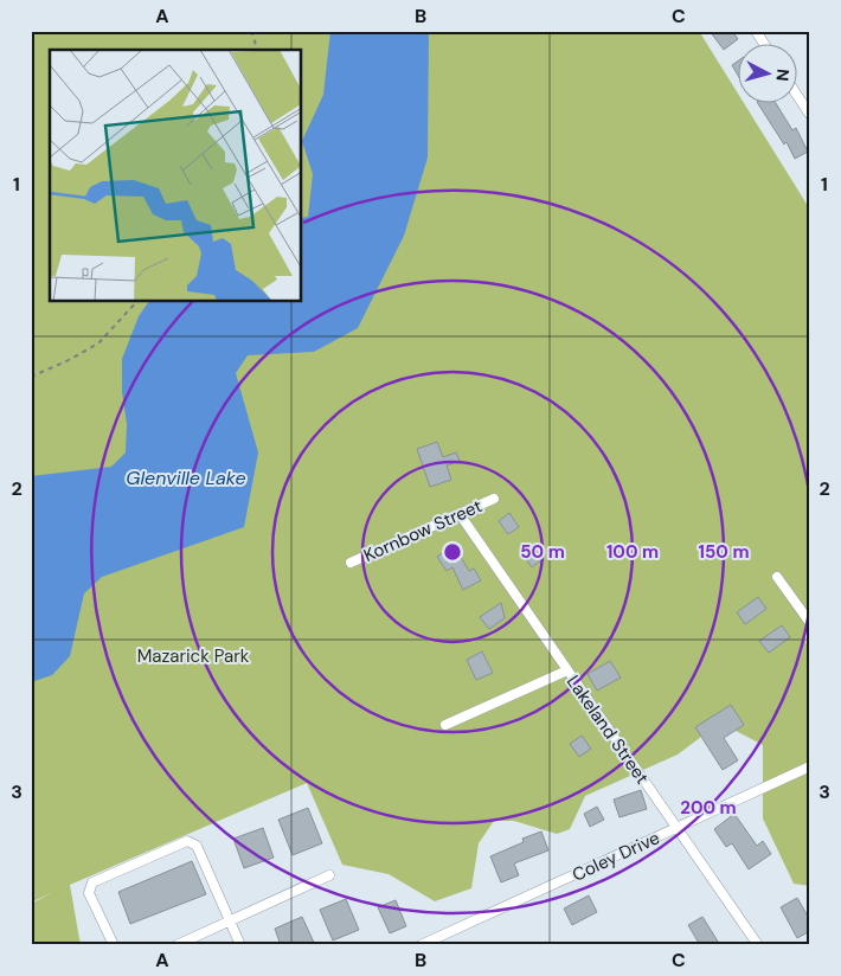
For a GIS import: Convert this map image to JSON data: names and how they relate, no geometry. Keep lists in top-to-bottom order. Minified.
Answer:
{"streets":{"street":["Kornbow Street","Lakeland Street","Coley Drive"]},"crossings":[["Kornbow Street","Lakeland Street"],["Lakeland Street","Coley Drive"]],"water":["Glenville Lake"],"parks":["Mazarick Park"],"north":"right","grid":{"columns":["A","B","C"],"rows":["1","2","3"]},"rings":["50 m","100 m","150 m","200 m"]}
